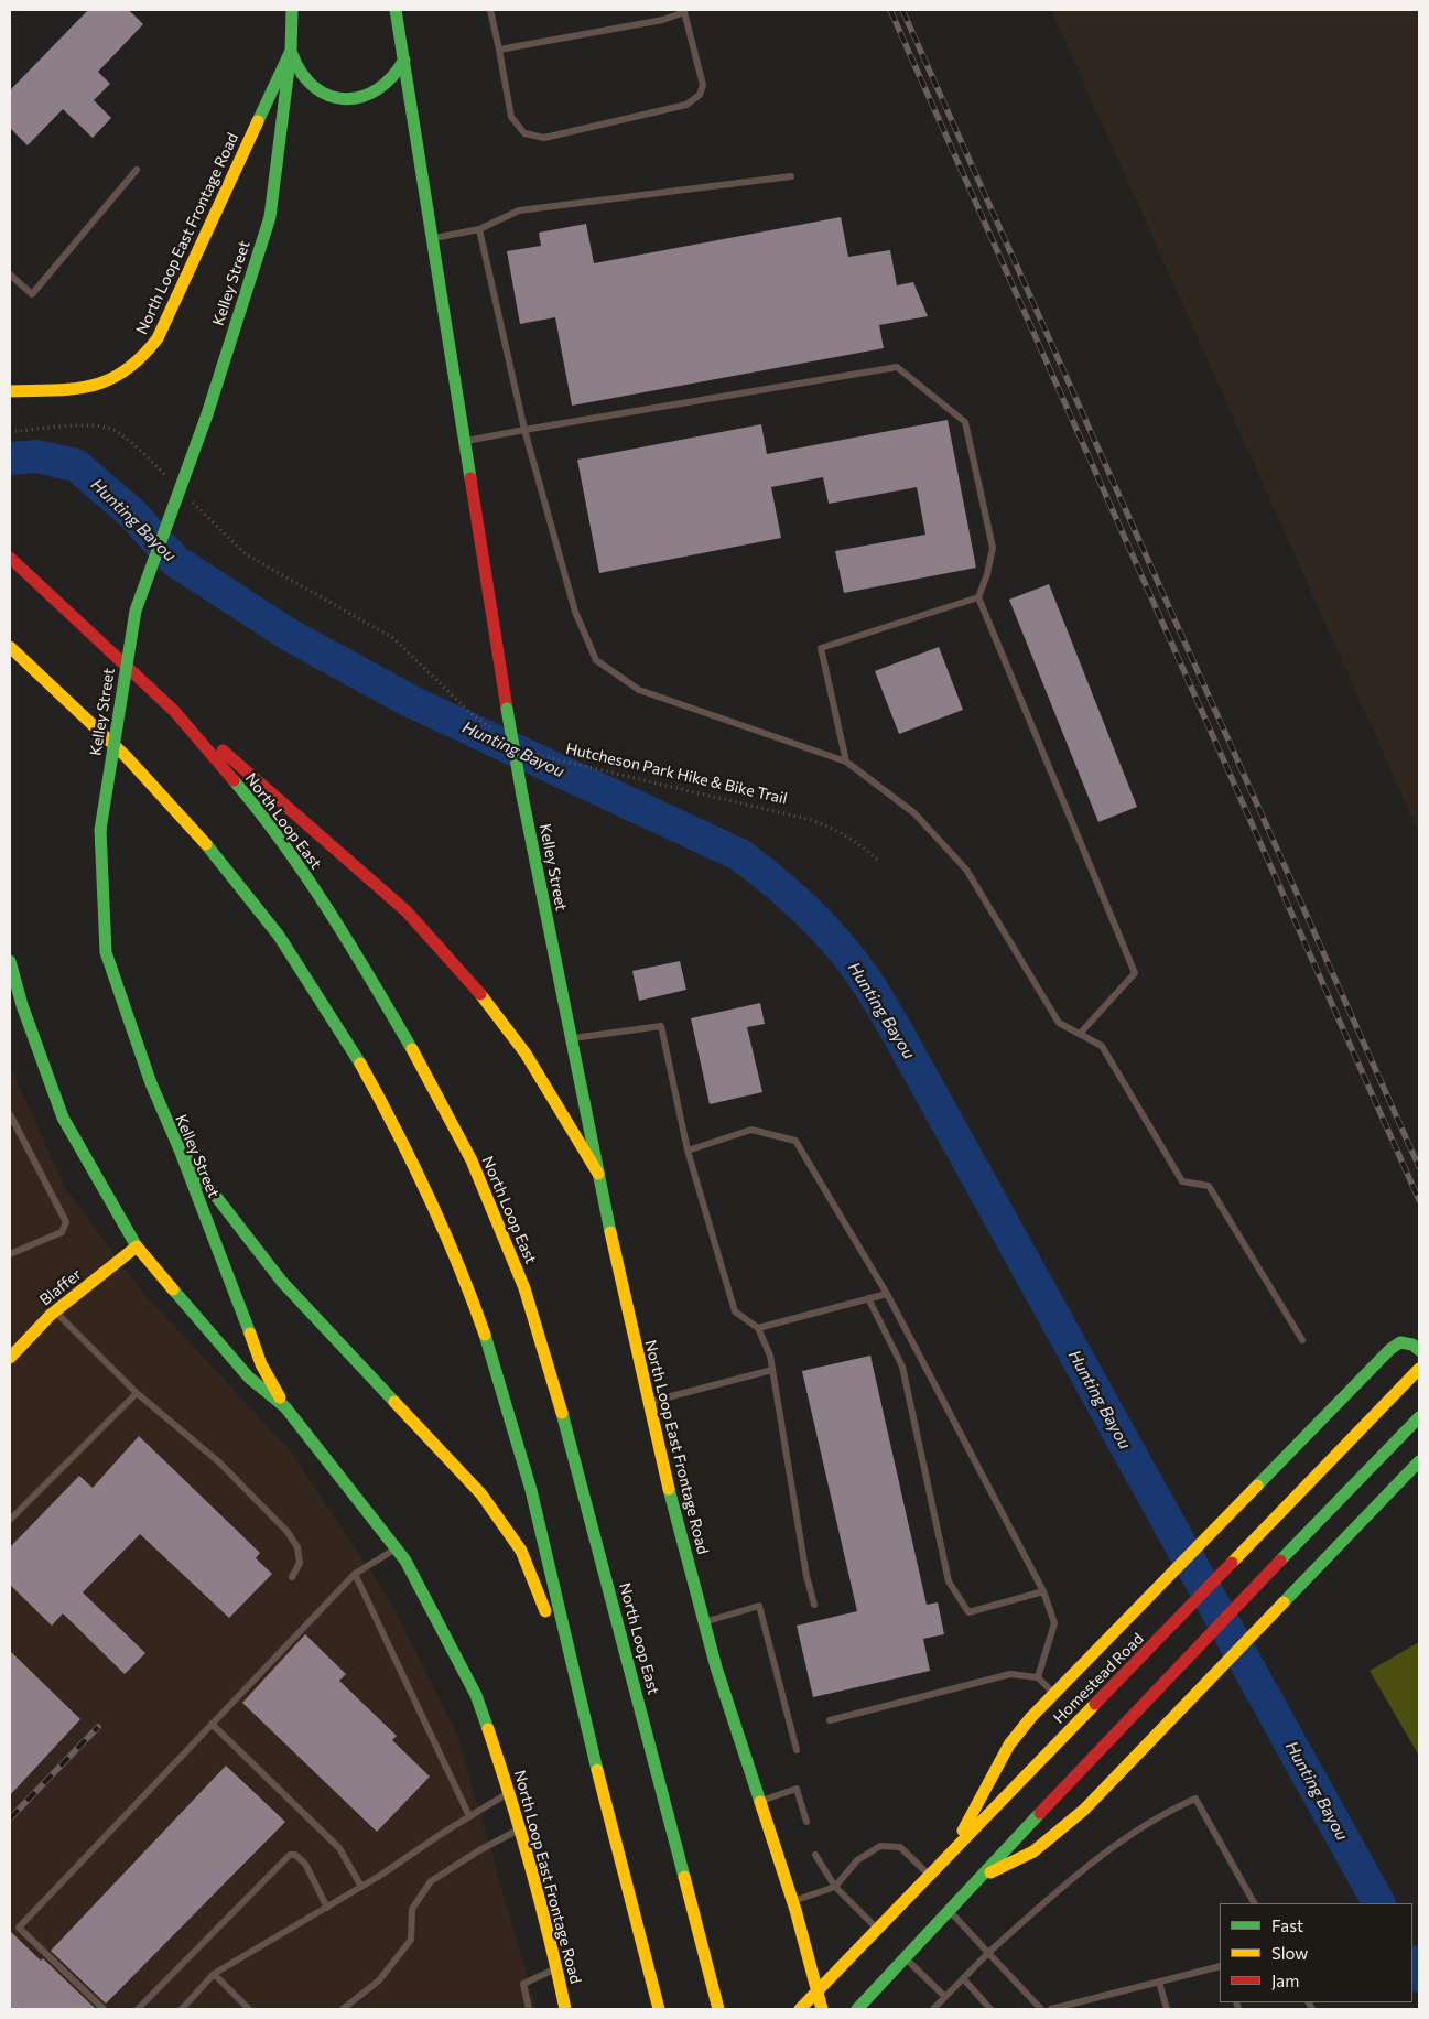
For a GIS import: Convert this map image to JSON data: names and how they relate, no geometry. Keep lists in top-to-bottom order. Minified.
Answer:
{"streets":{"main road":["North Loop East Frontage Road","Kelley Street","North Loop East","Blaffer","Homestead Road"],"path":["Hutcheson Park Hike & Bike Trail"]},"crossings":[["North Loop East Frontage Road","Kelley Street"],["North Loop East Frontage Road","Blaffer"],["North Loop East Frontage Road","Homestead Road"]],"water":["Hunting Bayou"],"legend":["Fast","Slow","Jam"]}
